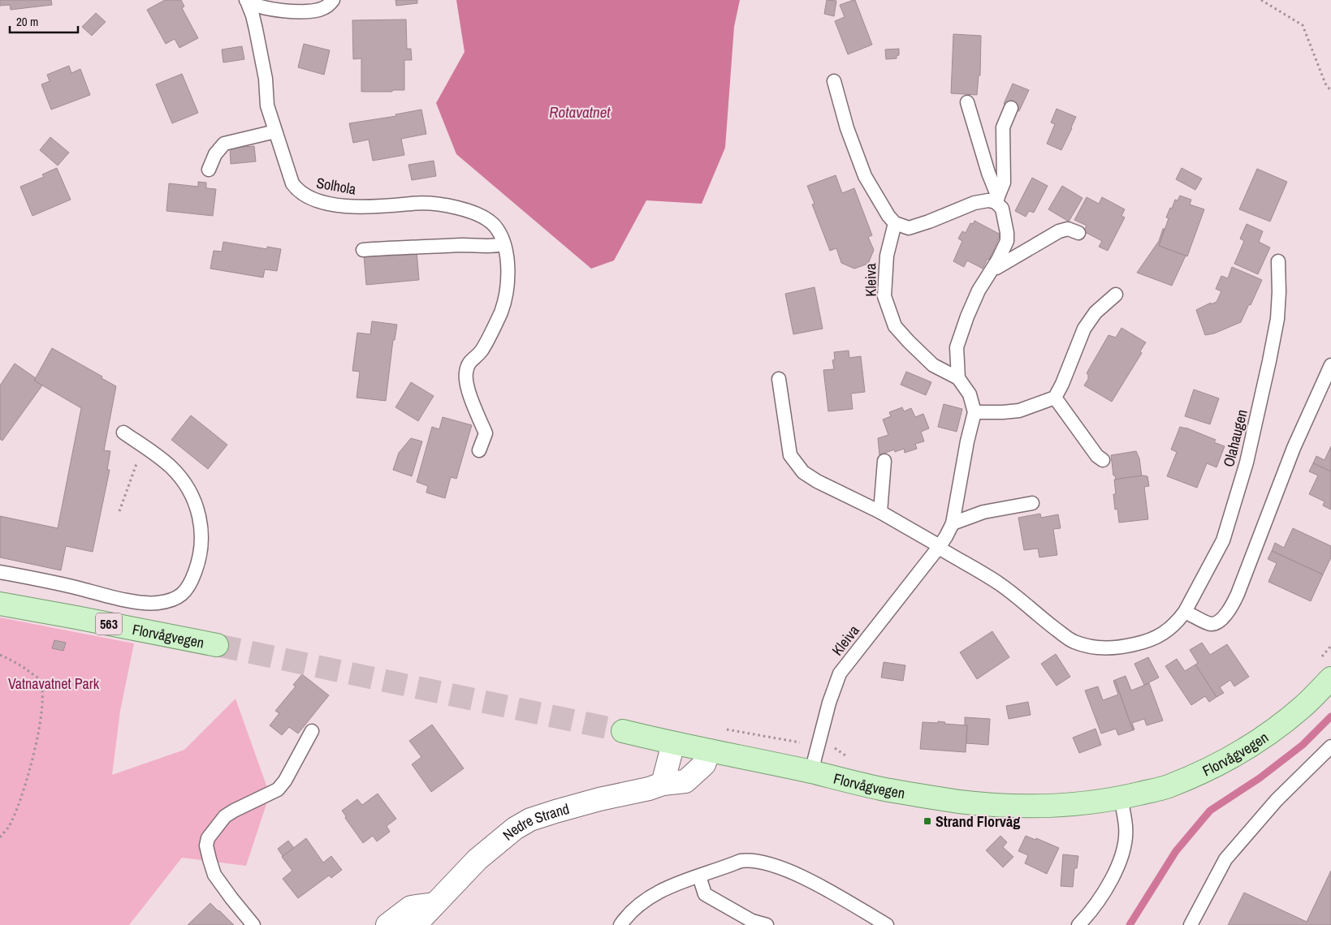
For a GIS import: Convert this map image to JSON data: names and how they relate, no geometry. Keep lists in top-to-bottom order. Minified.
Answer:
{"streets":{"main road":["563","Florvågvegen"],"street":["Nedre Strand"],"lane":["Solhola","Kleiva","Olahaugen"]},"crossings":[["Kleiva","Olahaugen"],["Kleiva","Florvågvegen"],["Florvågvegen","Nedre Strand"]],"water":["Rotavatnet"],"parks":["Vatnavatnet Park"],"places":{"transit":["Strand Florvåg"]},"scale_bar":"20 m"}
